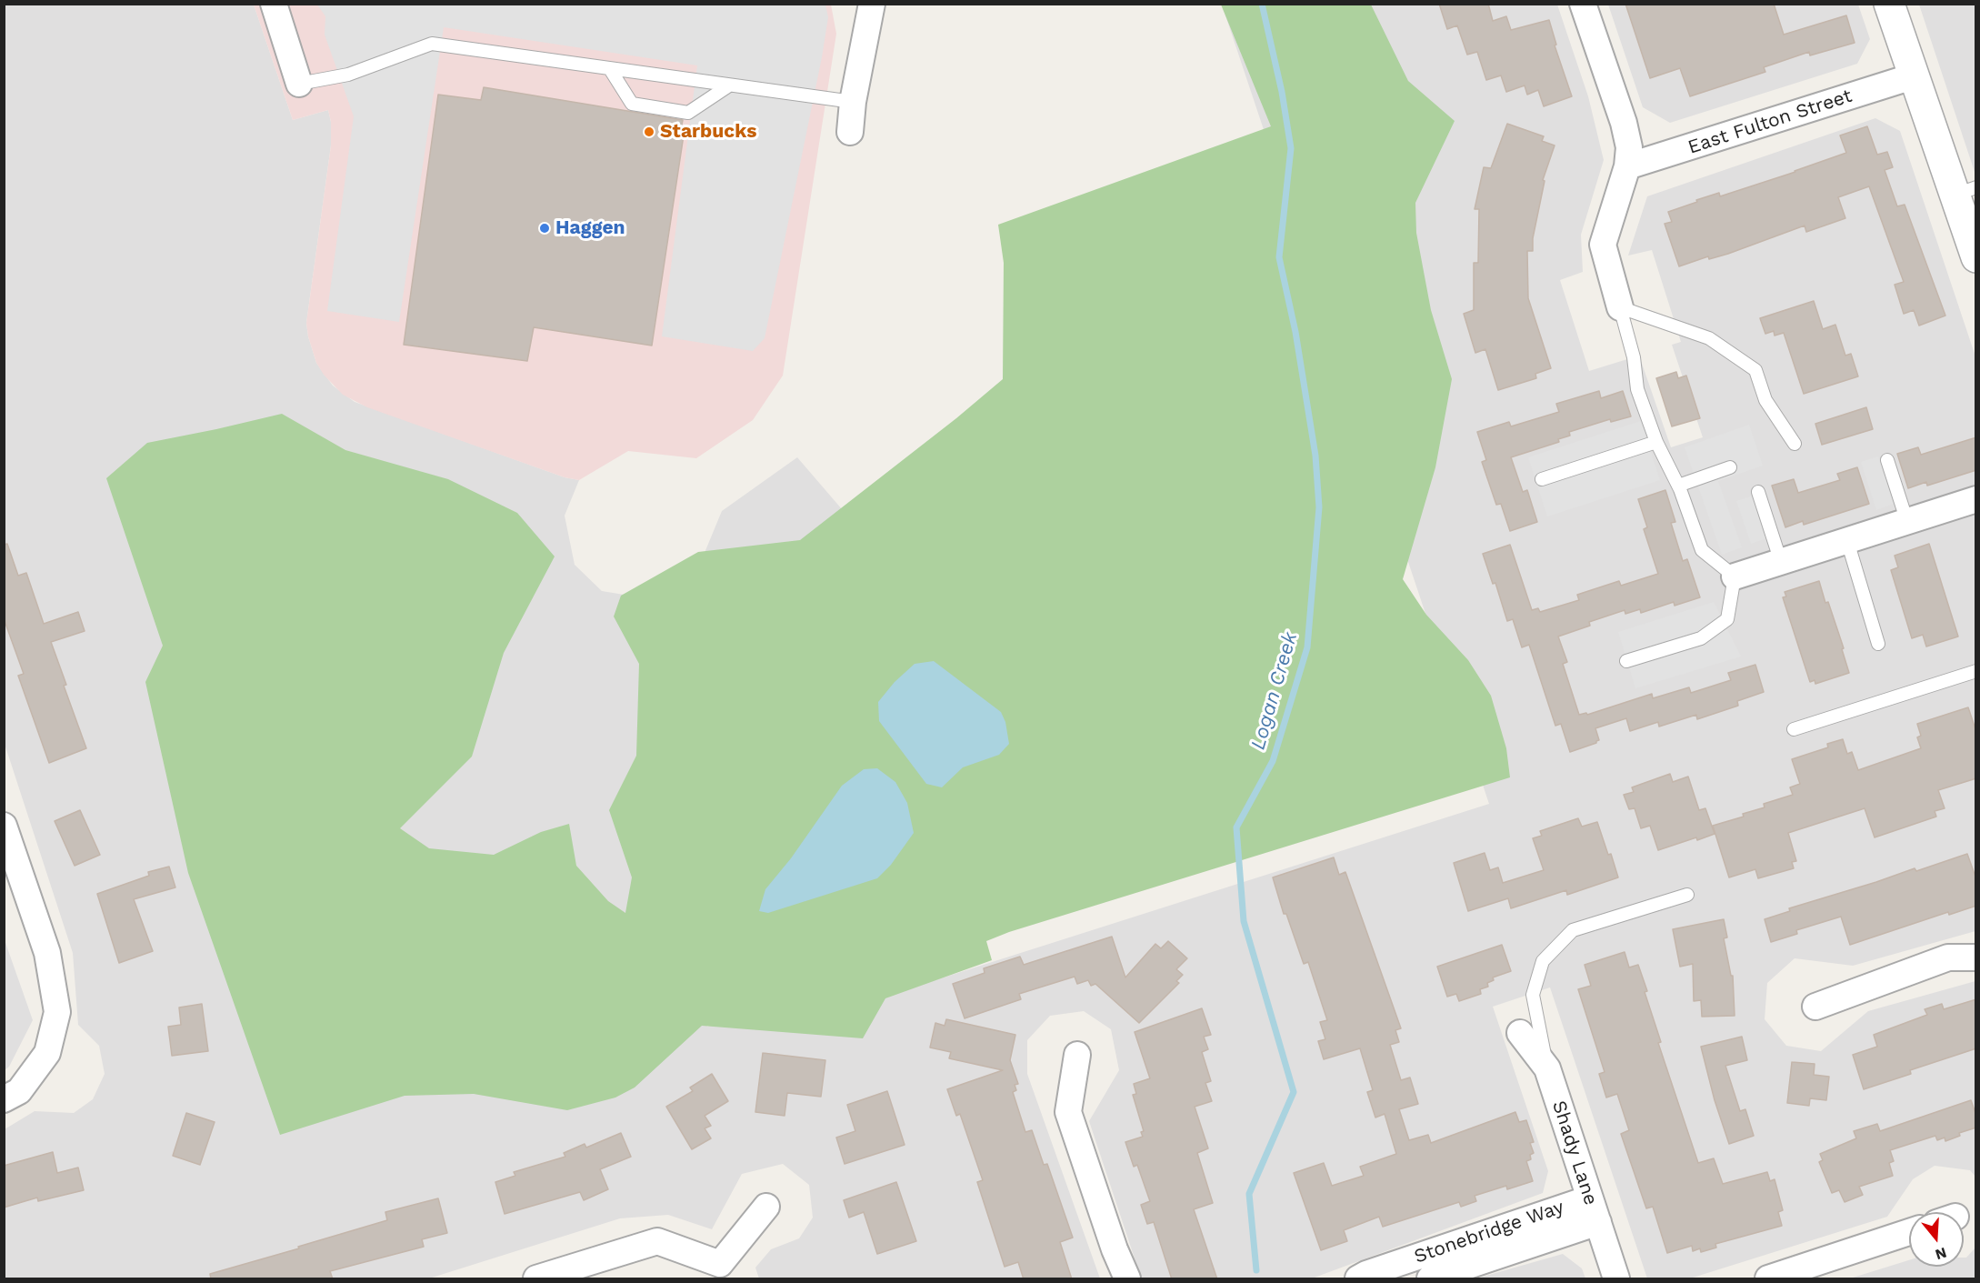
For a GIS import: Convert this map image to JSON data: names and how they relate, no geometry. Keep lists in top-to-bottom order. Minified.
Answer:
{"streets":{"street":["East Fulton Street","Shady Lane","Stonebridge Way"]},"crossings":[["Shady Lane","Stonebridge Way"]],"water":["Logan Creek"],"places":["Starbucks","Haggen"],"north":"bottom"}
